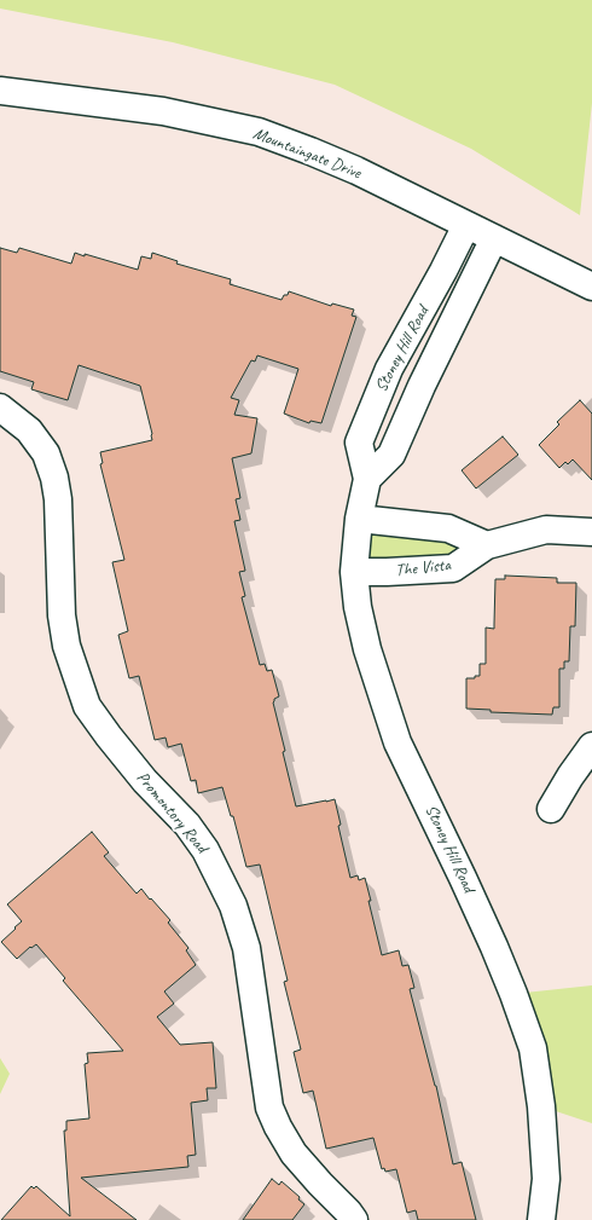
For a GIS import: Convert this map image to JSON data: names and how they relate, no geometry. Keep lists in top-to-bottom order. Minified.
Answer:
{"streets":{"street":["Mountaingate Drive","Stoney Hill Road","The Vista","Promontory Road"]},"crossings":[["Mountaingate Drive","Stoney Hill Road"],["Stoney Hill Road","The Vista"]]}
